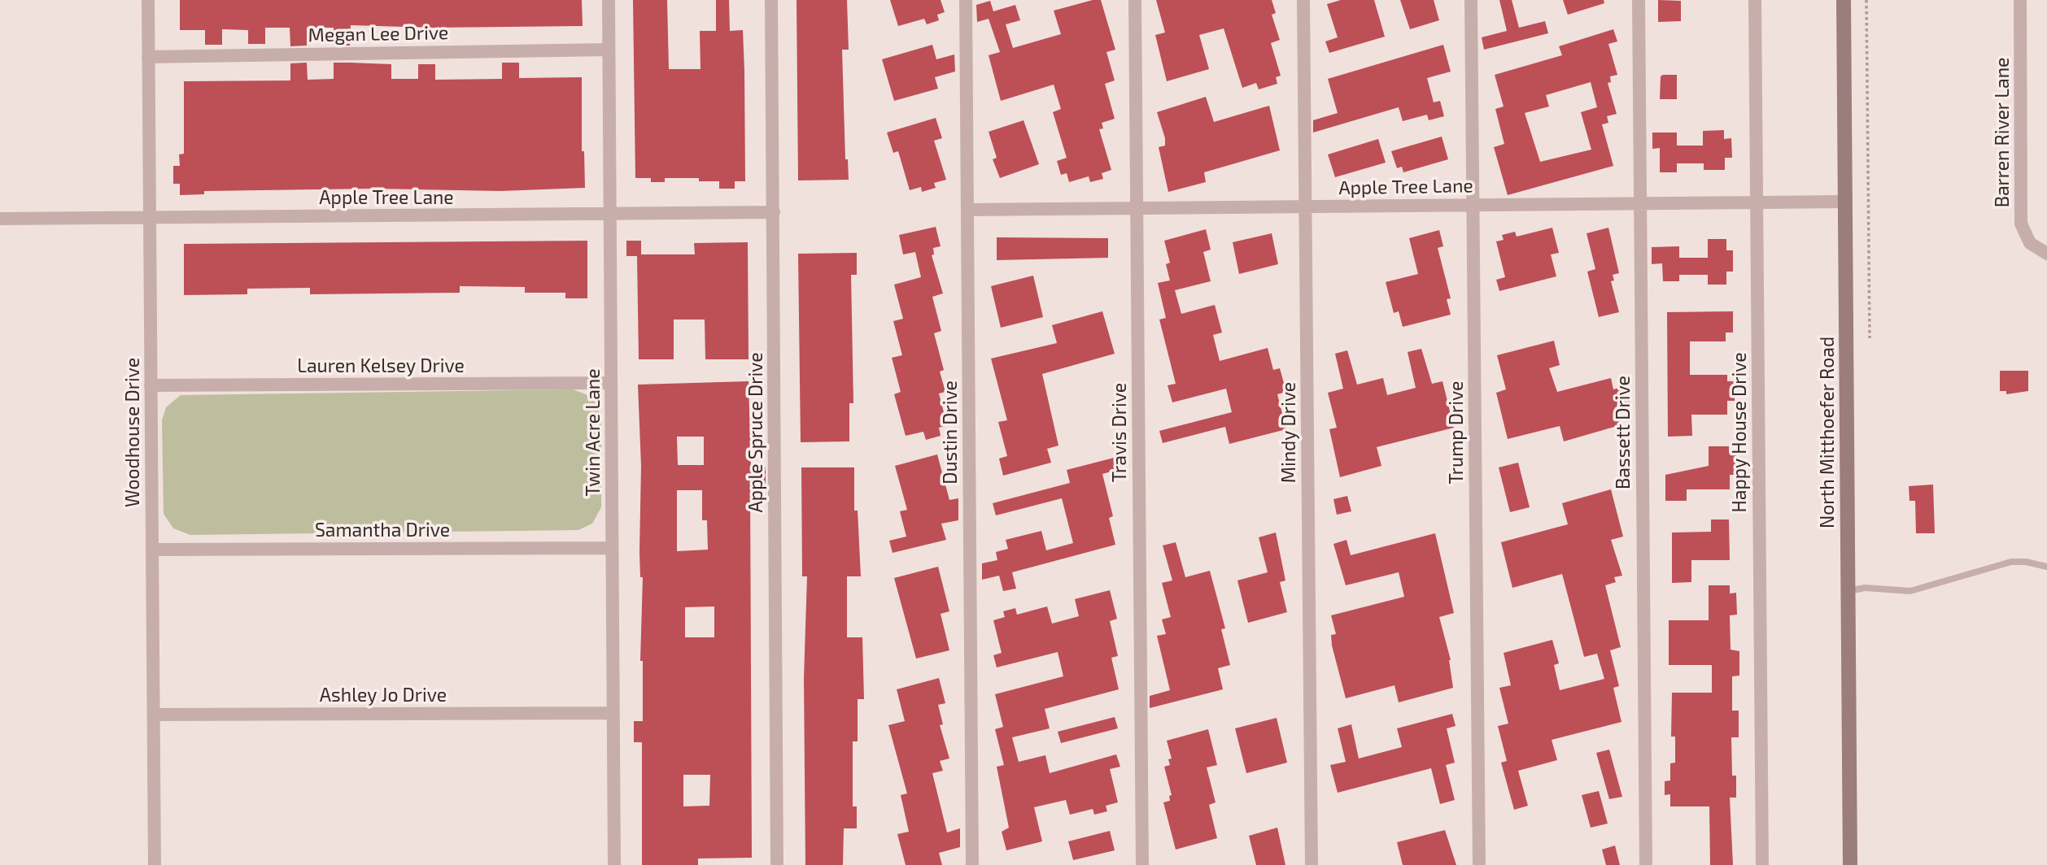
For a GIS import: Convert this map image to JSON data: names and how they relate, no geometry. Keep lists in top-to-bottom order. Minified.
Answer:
{"streets":{"main road":["North Mitthoefer Road"],"street":["Megan Lee Drive","Barren River Lane","Apple Tree Lane","Lauren Kelsey Drive","Woodhouse Drive","Twin Acre Lane","Apple Spruce Drive","Dustin Drive","Travis Drive","Mindy Drive","Trump Drive","Bassett Drive","Happy House Drive","Samantha Drive","Ashley Jo Drive"]},"crossings":[["Megan Lee Drive","Woodhouse Drive"],["Megan Lee Drive","Twin Acre Lane"],["Apple Tree Lane","Woodhouse Drive"],["Apple Tree Lane","Twin Acre Lane"],["Apple Tree Lane","Apple Spruce Drive"],["Apple Tree Lane","Dustin Drive"],["Apple Tree Lane","Travis Drive"],["Apple Tree Lane","Mindy Drive"],["Apple Tree Lane","Trump Drive"],["Apple Tree Lane","Bassett Drive"],["Apple Tree Lane","Happy House Drive"],["Apple Tree Lane","North Mitthoefer Road"],["Lauren Kelsey Drive","Woodhouse Drive"],["Lauren Kelsey Drive","Twin Acre Lane"],["Woodhouse Drive","Samantha Drive"],["Woodhouse Drive","Ashley Jo Drive"],["Twin Acre Lane","Samantha Drive"],["Twin Acre Lane","Ashley Jo Drive"]]}
